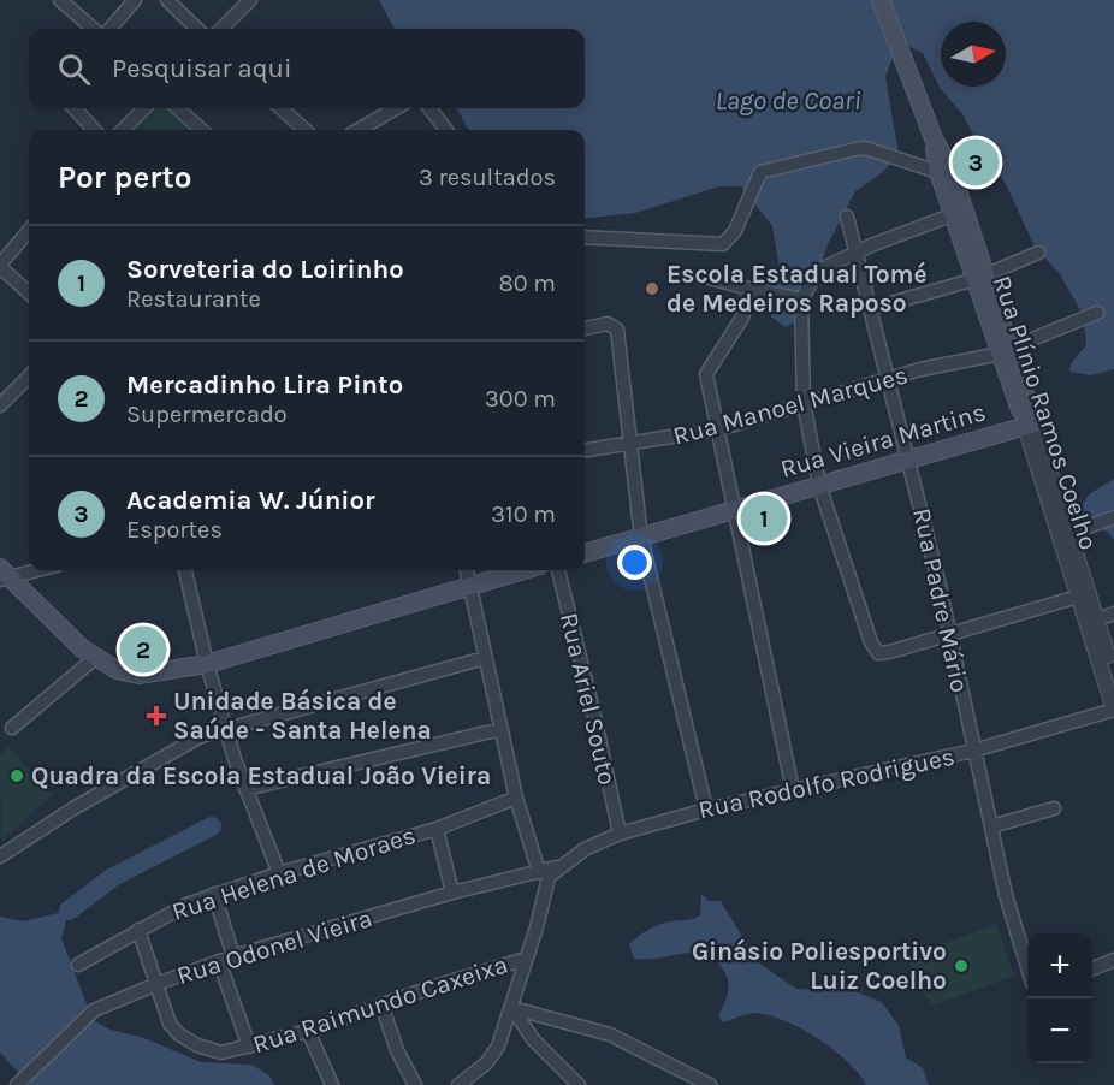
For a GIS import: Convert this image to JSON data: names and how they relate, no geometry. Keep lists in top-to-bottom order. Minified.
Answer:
{"streets":{"main road":["Rua Plínio Ramos Coelho","Rua Vieira Martins"],"street":["Rua Manoel Marques","Rua Padre Mário","Rua Ariel Souto","Rua Rodolfo Rodrigues","Rua Helena de Moraes","Rua Odonel Vieira","Rua Raimundo Caxeixa"]},"crossings":[["Rua Manoel Marques","Rua Plínio Ramos Coelho"],["Rua Manoel Marques","Rua Padre Mário"],["Rua Plínio Ramos Coelho","Rua Vieira Martins"],["Rua Plínio Ramos Coelho","Rua Rodolfo Rodrigues"],["Rua Vieira Martins","Rua Padre Mário"],["Rua Padre Mário","Rua Rodolfo Rodrigues"],["Rua Ariel Souto","Rua Rodolfo Rodrigues"],["Rua Rodolfo Rodrigues","Rua Odonel Vieira"],["Rua Helena de Moraes","Rua Raimundo Caxeixa"],["Rua Odonel Vieira","Rua Raimundo Caxeixa"]],"water":["Lago de Coari"],"places":{"other":["Escola Estadual Tomé de Medeiros Raposo","Quadra da Escola Estadual João Vieira","Ginásio Poliesportivo Luiz Coelho"],"health":["Unidade Básica de Saúde - Santa Helena"]},"north":"right","page":{"search":"Pesquisar aqui","heading":["Por perto","3 resultados"],"pins":["3","1","2"],"list":[{"mark":"1","name":"Sorveteria do Loirinho","note":"Restaurante","value":"80 m"},{"mark":"2","name":"Mercadinho Lira Pinto","note":"Supermercado","value":"300 m"},{"mark":"3","name":"Academia W. Júnior","note":"Esportes","value":"310 m"}],"map_buttons":["+","−"]}}
